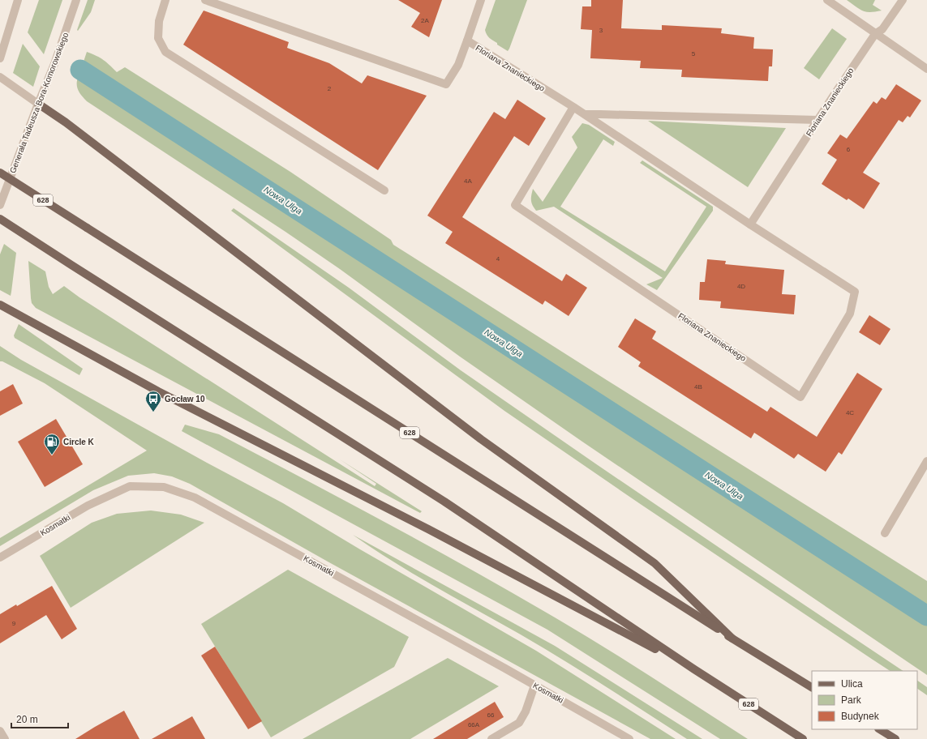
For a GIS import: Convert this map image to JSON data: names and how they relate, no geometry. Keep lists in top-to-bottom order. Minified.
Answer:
{"streets":{"main road":["628"],"street":["Floriana Znanieckiego","Generała Tadeusza Bora-Komorowskiego","Kosmatki"]},"water":["Nowa Ulga"],"places":{"bus stop":["Gocław 10"],"fuel station":["Circle K"]},"house_numbers":["2A","3","5","2","6","4A","4","4D","4B","4C","9","66","66A"],"legend":["Ulica","Park","Budynek"],"scale_bar":"20 m"}
